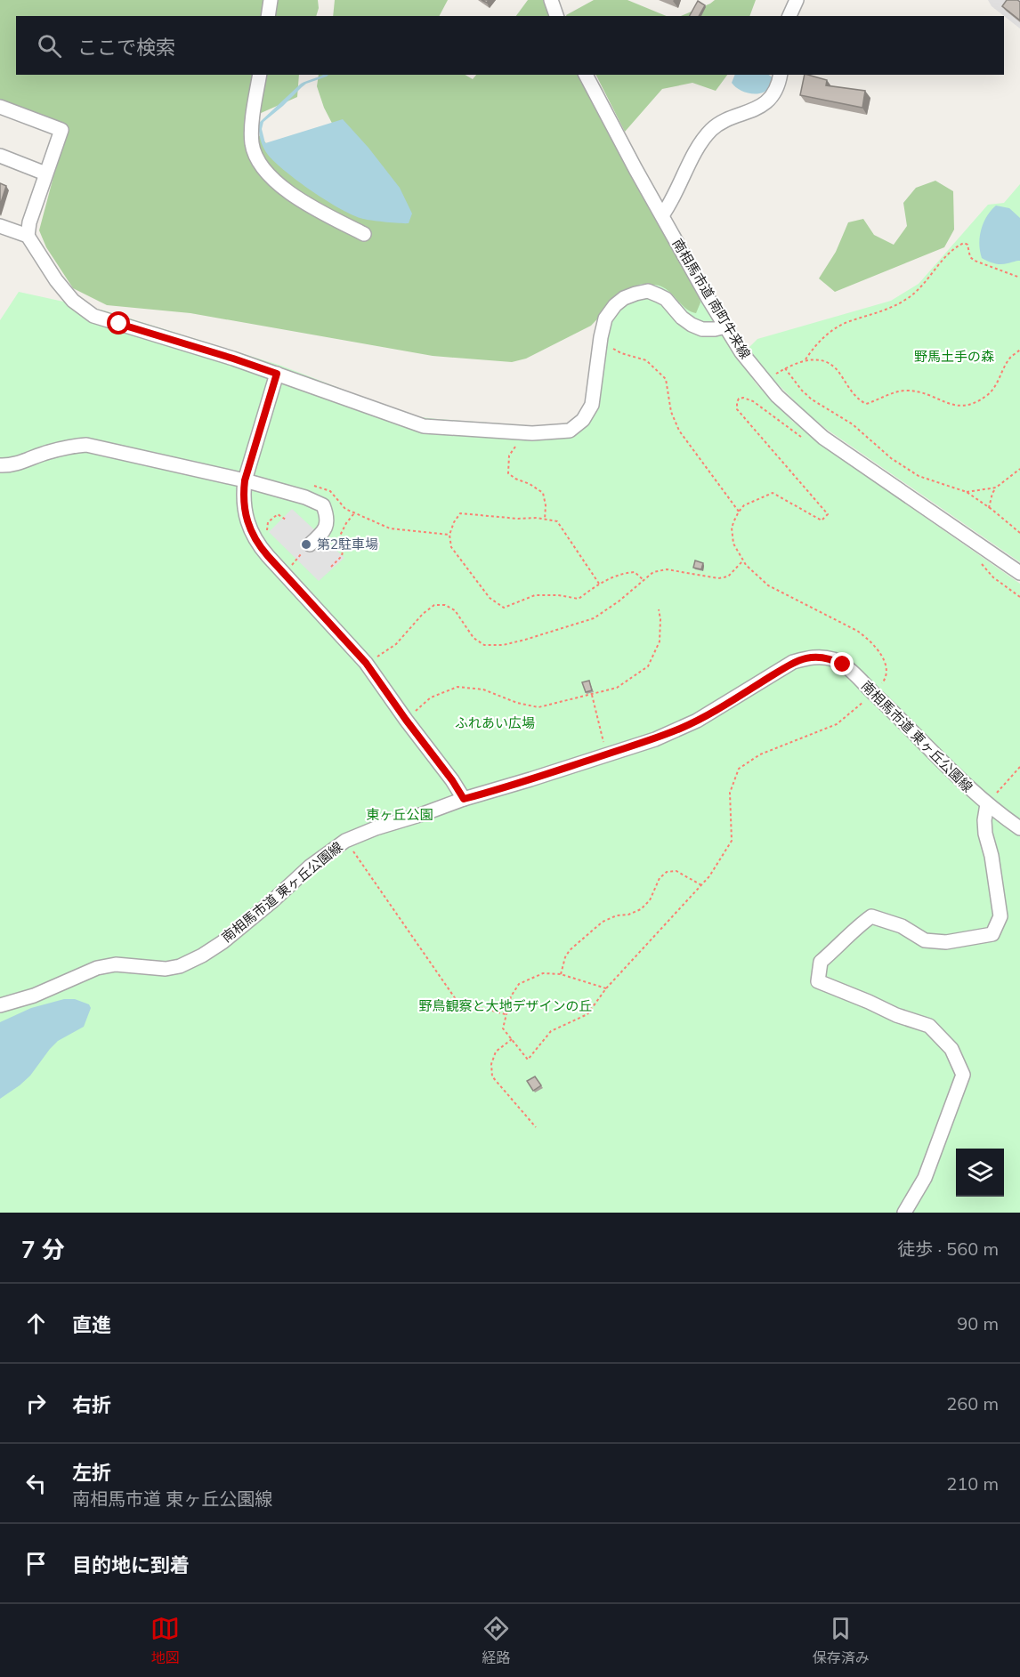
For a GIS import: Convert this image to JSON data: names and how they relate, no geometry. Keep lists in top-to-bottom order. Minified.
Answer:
{"streets":{"street":["南相馬市道 南町牛来線","南相馬市道 東ヶ丘公園線"]},"parks":["野馬土手の森","ふれあい広場","東ヶ丘公園","野鳥観察と大地デザインの丘"],"places":["第2駐車場"],"page":{"search":"ここで検索","heading":["7 分","徒歩 · 560 m"],"list":[["直進","90 m"],["右折","260 m"],["左折","南相馬市道 東ヶ丘公園線","210 m"],"目的地に到着"],"nav":["地図","経路","保存済み"]}}
